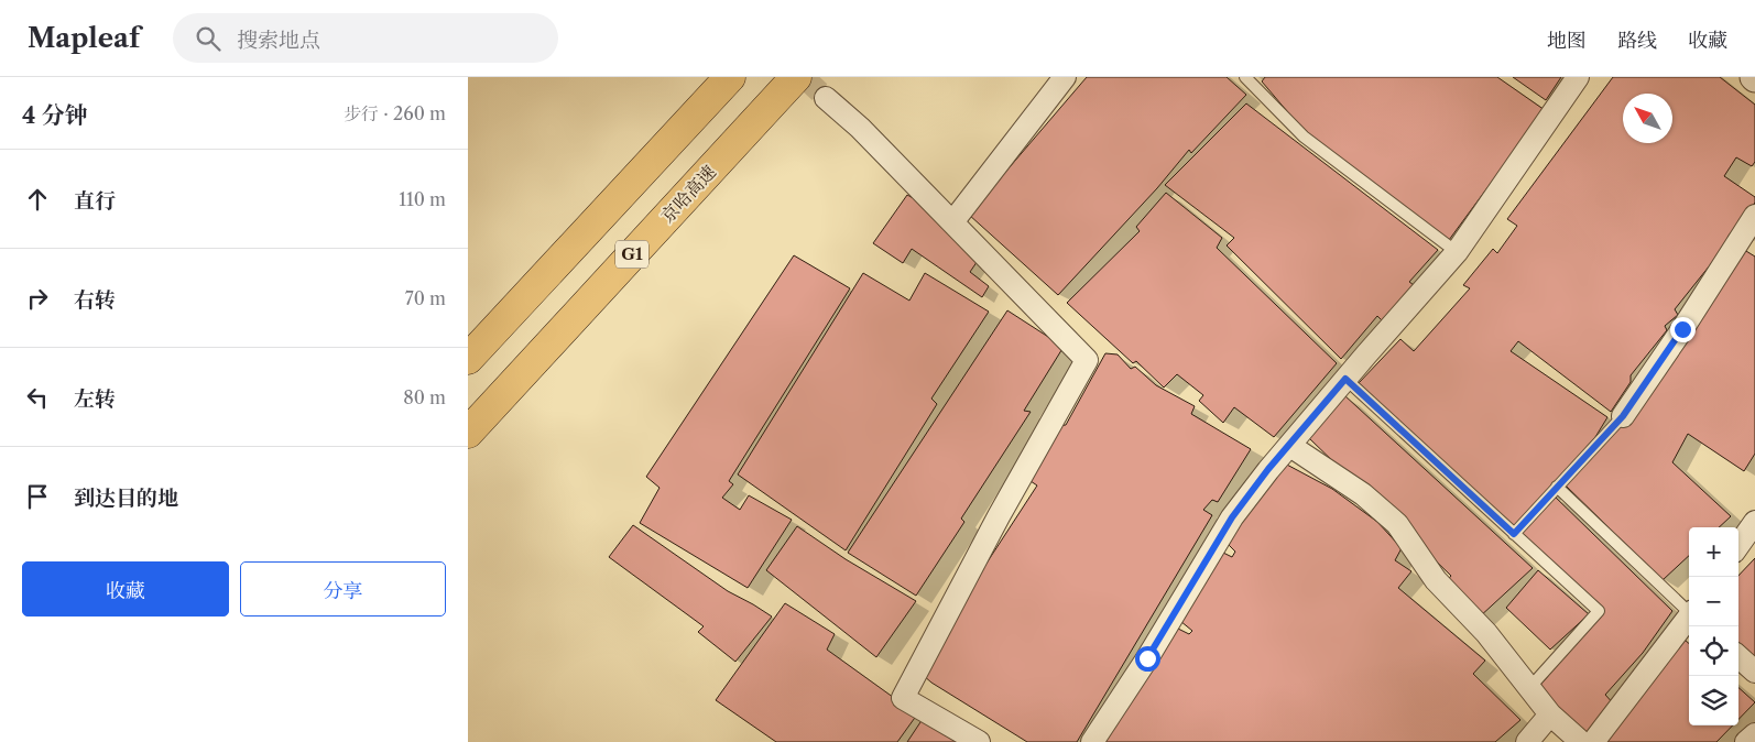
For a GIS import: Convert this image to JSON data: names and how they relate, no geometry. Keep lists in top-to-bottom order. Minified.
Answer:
{"streets":{"highway":["京哈高速","G1"]},"north":"top left","page":{"header":"Mapleaf","search":"搜索地点","nav":["地图","路线","收藏"],"heading":["4 分钟","步行 · 260 m"],"list":[["直行","110 m"],["右转","70 m"],["左转","80 m"],"到达目的地"],"map_buttons":["+","−"],"buttons":["收藏","分享"]}}
